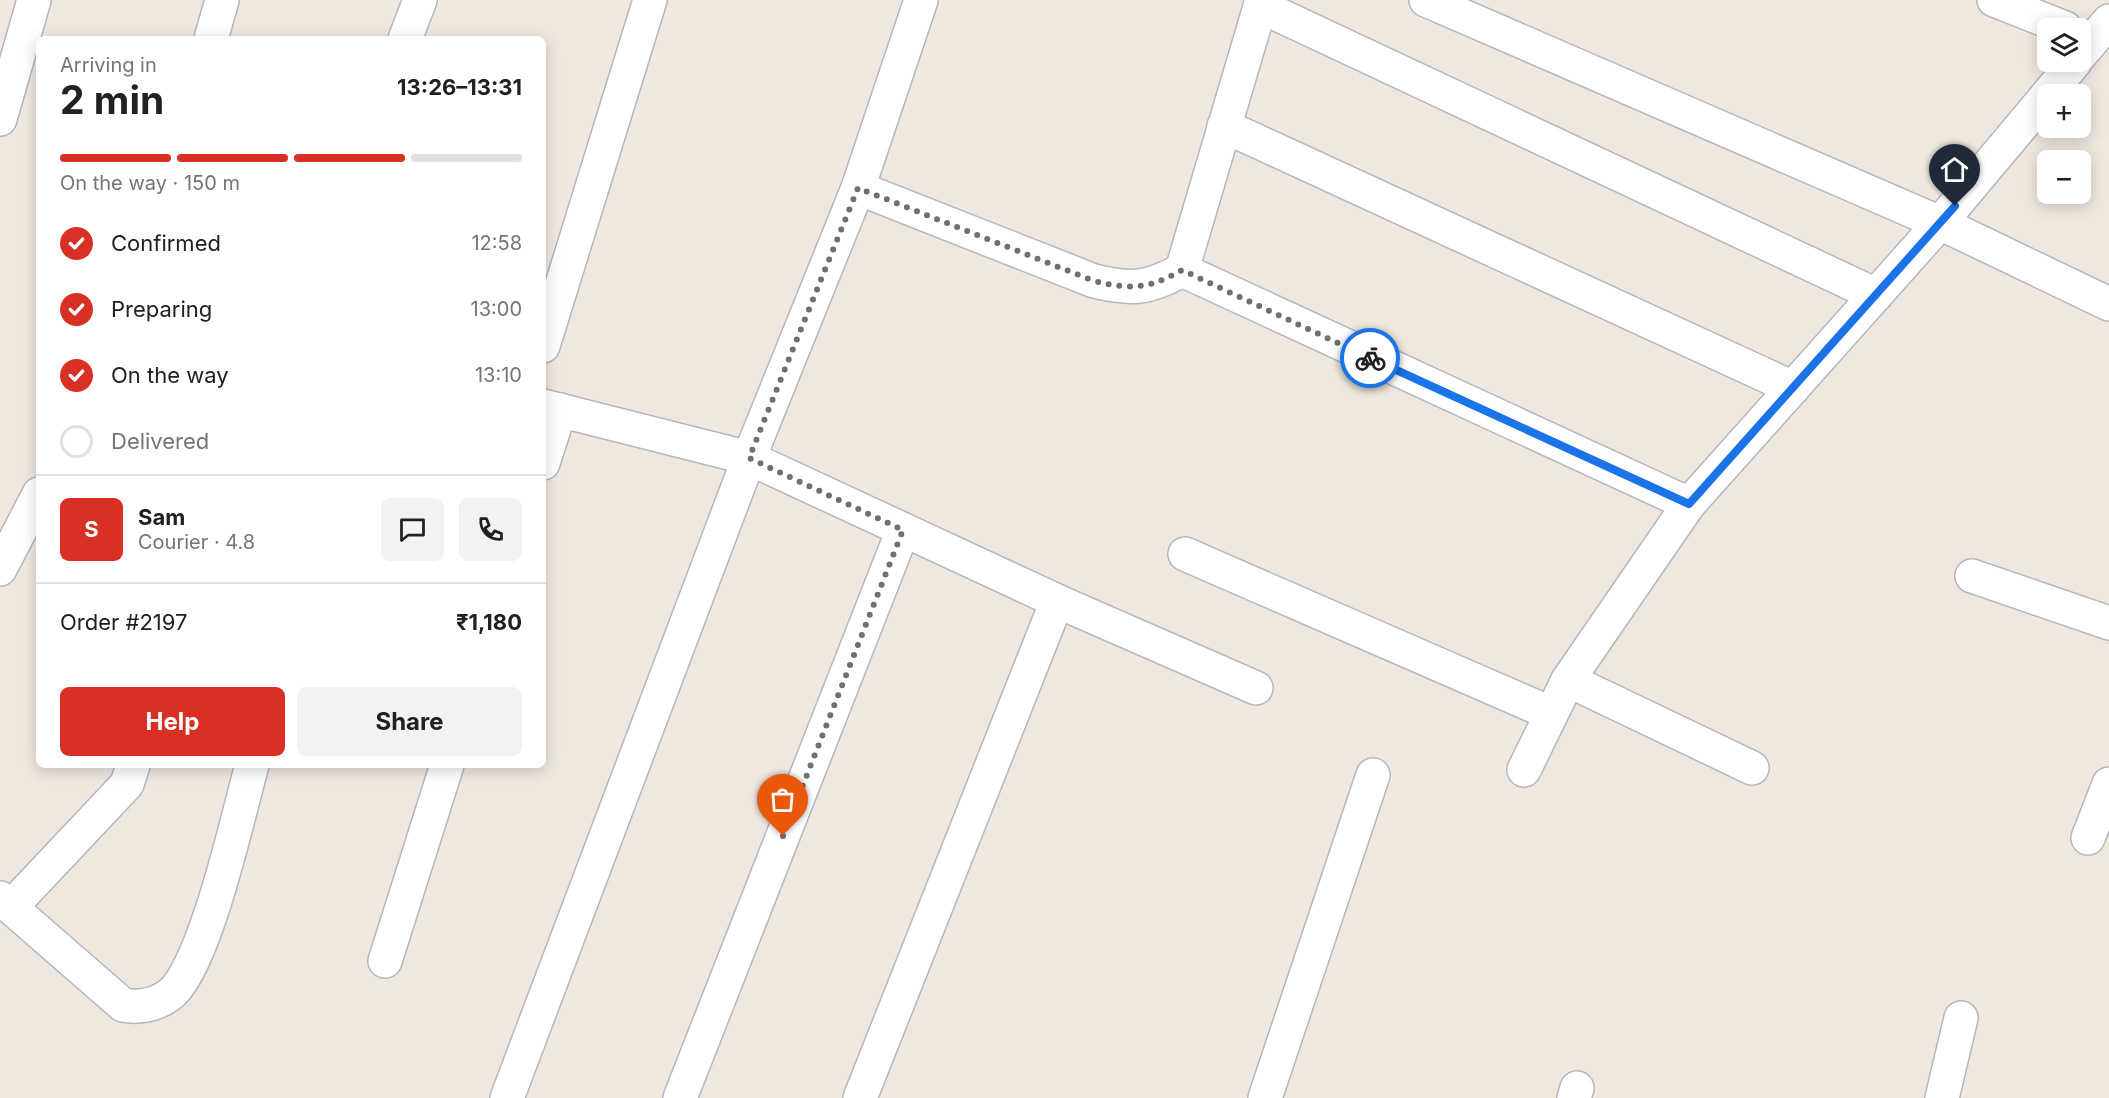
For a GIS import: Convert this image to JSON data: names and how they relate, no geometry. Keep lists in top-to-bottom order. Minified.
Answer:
{"page":{"map_buttons":["+","−"],"heading":["2 min","Arriving in","13:26–13:31"],"panel":["Sam","Courier · 4.8","Order #2197","₹1,180"],"bar":"On the way · 150 m","list":[["Confirmed","12:58"],["Preparing","13:00"],["On the way","13:10"],"Delivered"],"round":"S","buttons":["Help","Share"]}}
